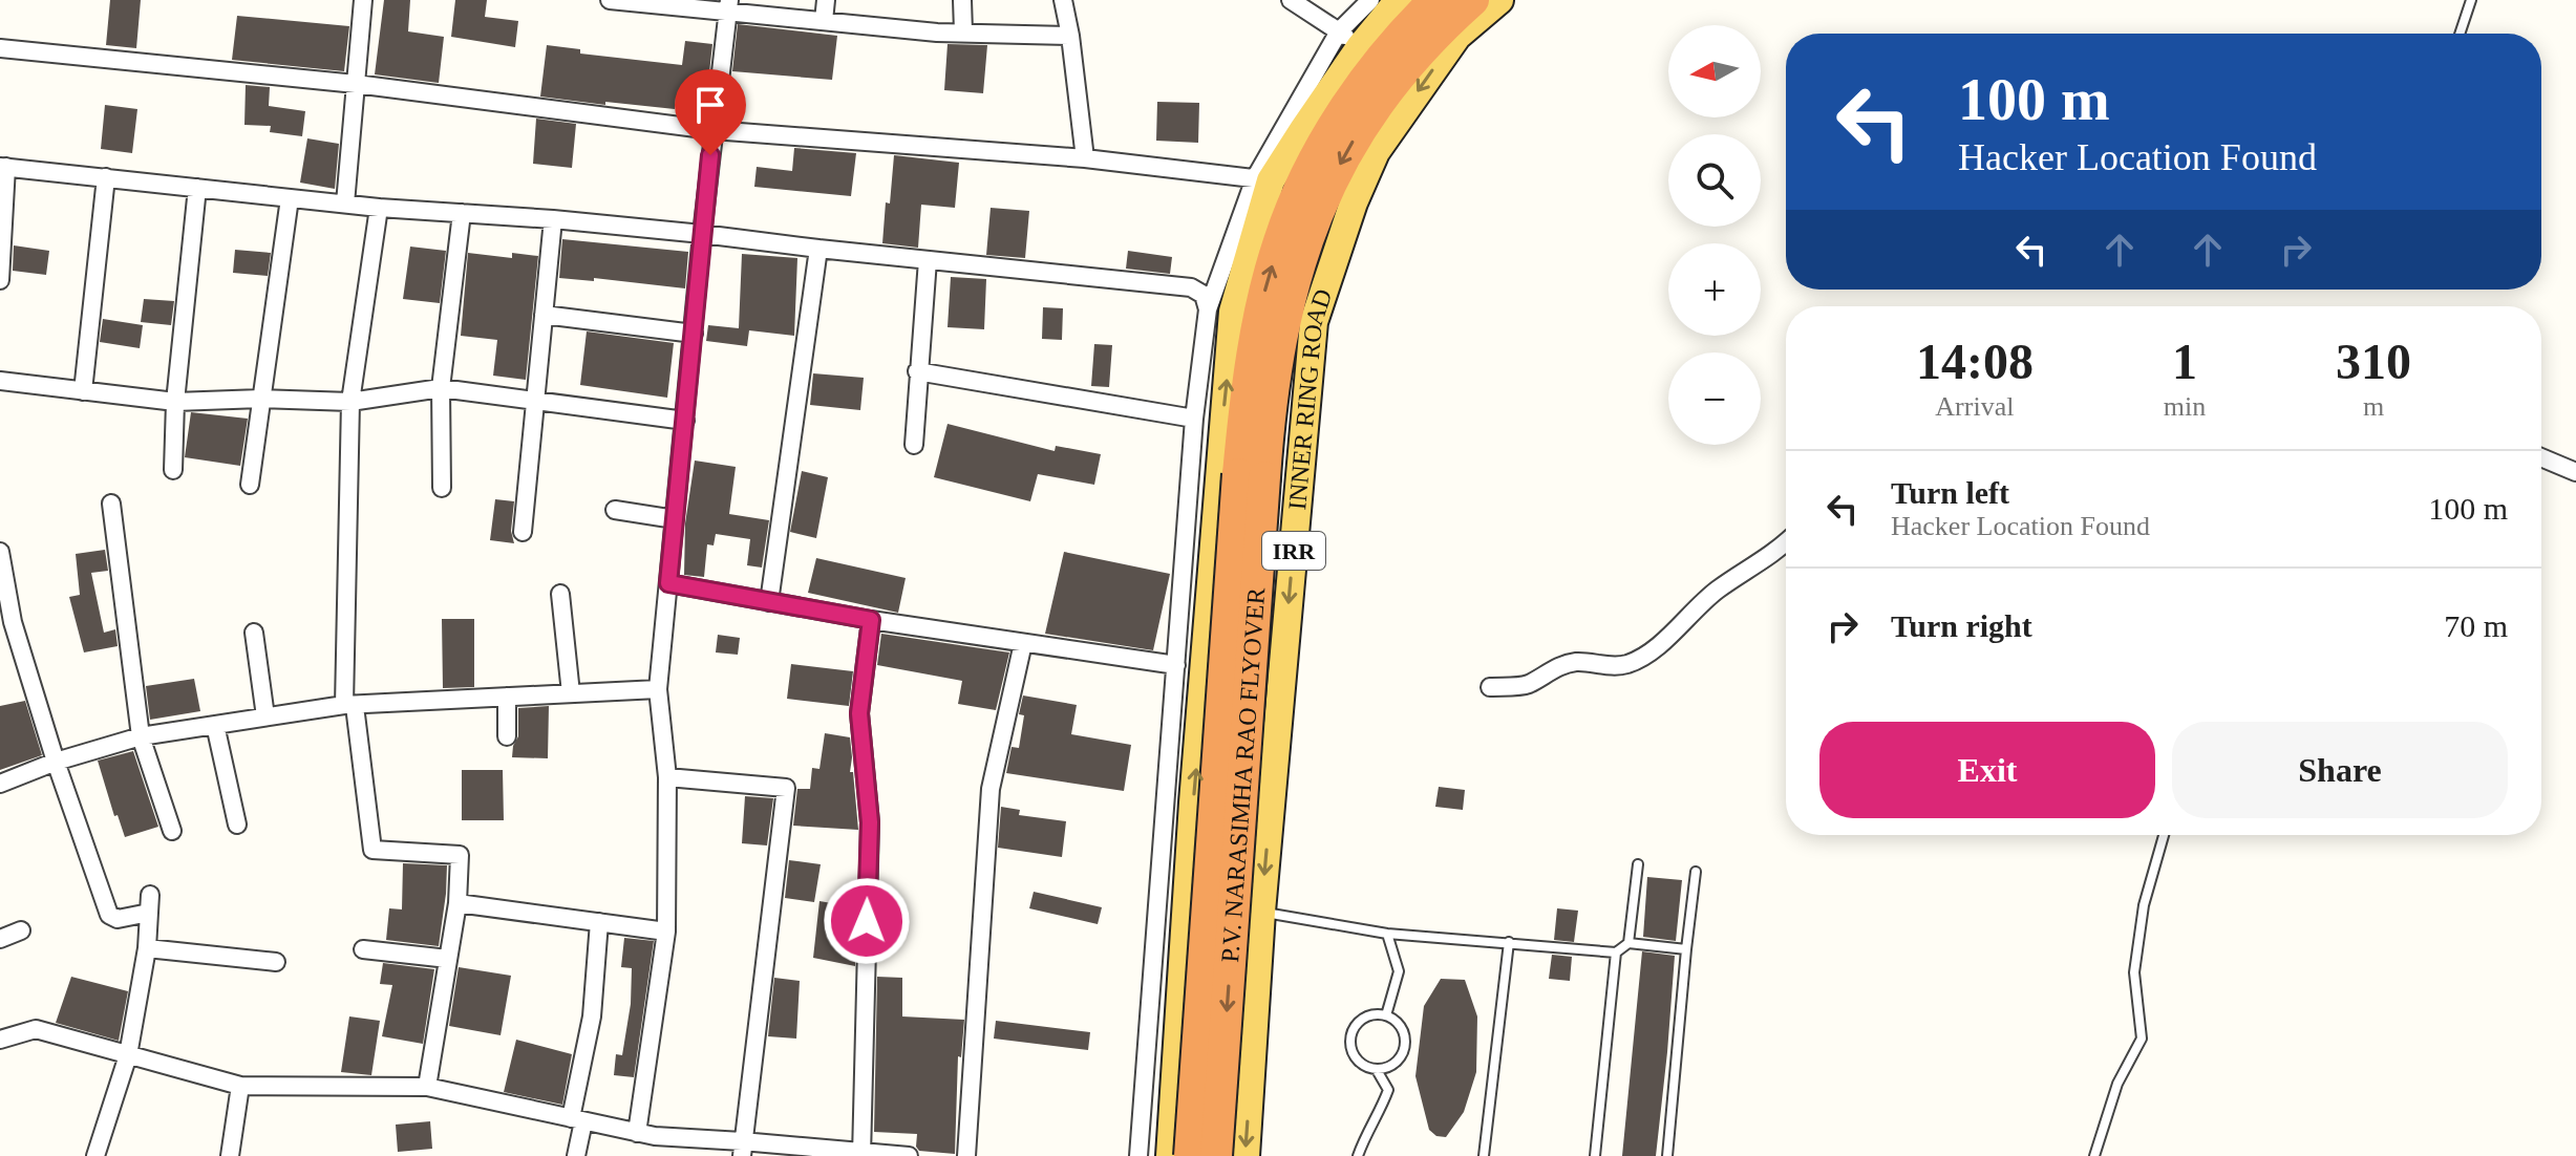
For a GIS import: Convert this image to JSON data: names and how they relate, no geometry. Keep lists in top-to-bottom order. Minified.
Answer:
{"streets":{"highway":["P.V. NARASIMHA RAO FLYOVER"],"main road":["INNER RING ROAD","IRR"]},"north":"left","page":{"map_buttons":["+","−"],"turn":["100 m","Hacker Location Found"],"eta":["14:08","Arrival","1","min","310","m"],"list":[{"name":"Turn left","note":"Hacker Location Found","value":"100 m"},{"name":"Turn right","value":"70 m"}],"buttons":["Exit","Share"]}}
